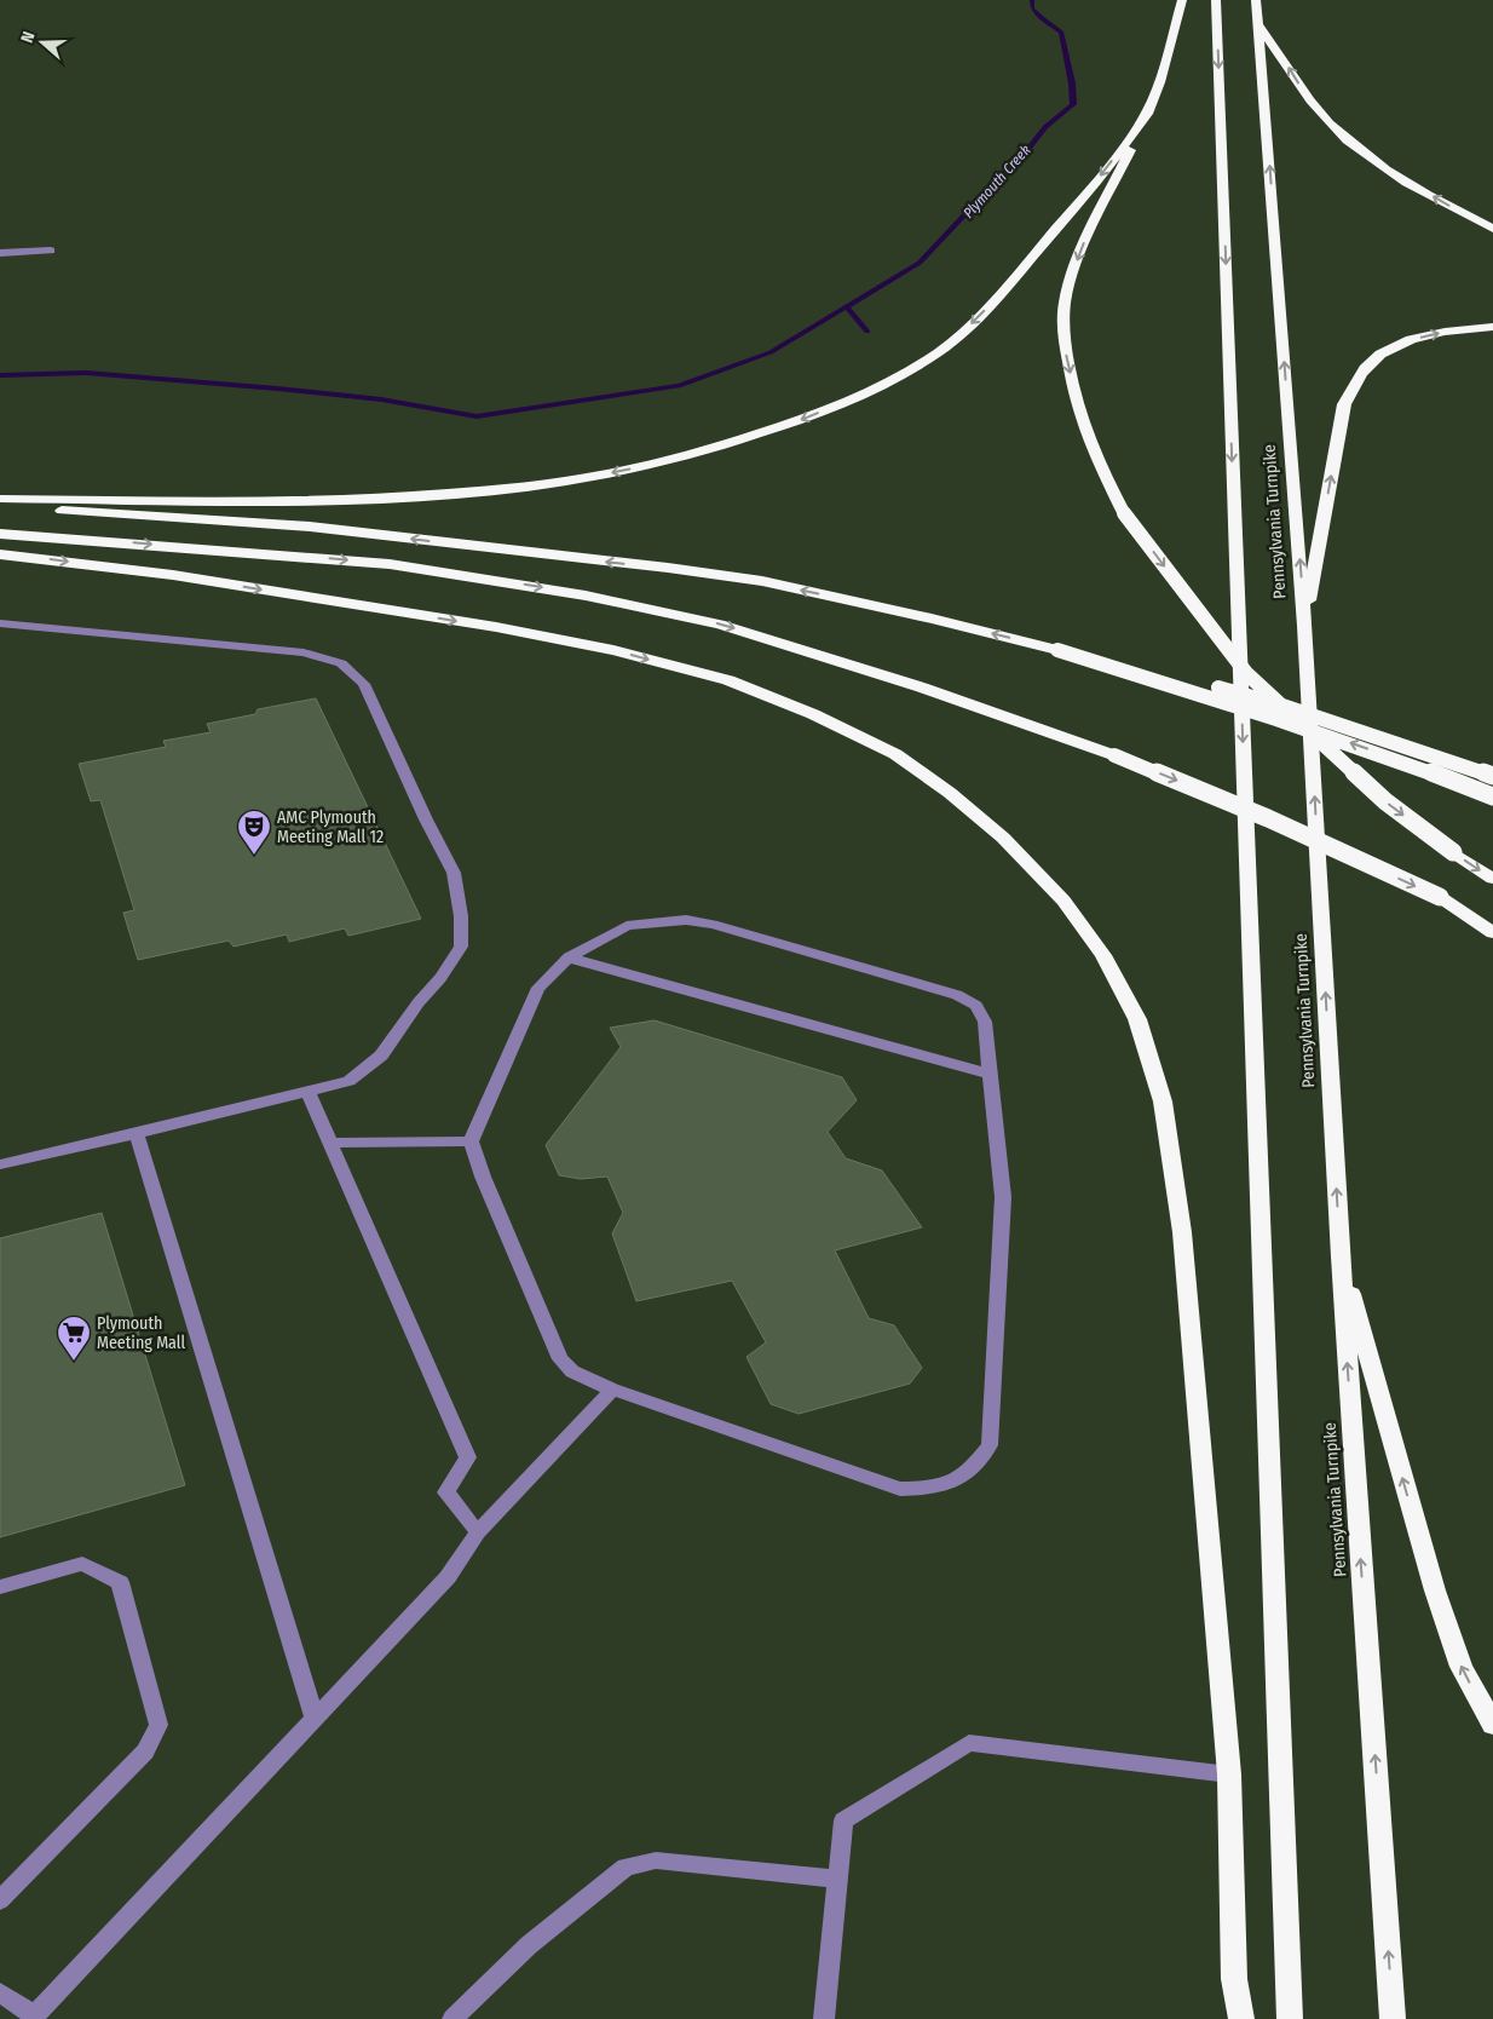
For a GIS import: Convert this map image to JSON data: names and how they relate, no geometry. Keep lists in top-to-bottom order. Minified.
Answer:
{"streets":{"highway":["Pennsylvania Turnpike"]},"water":["Plymouth Creek"],"places":{"theatre":["AMC Plymouth Meeting Mall 12"],"supermarket":["Plymouth Meeting Mall"]},"north":"left"}
